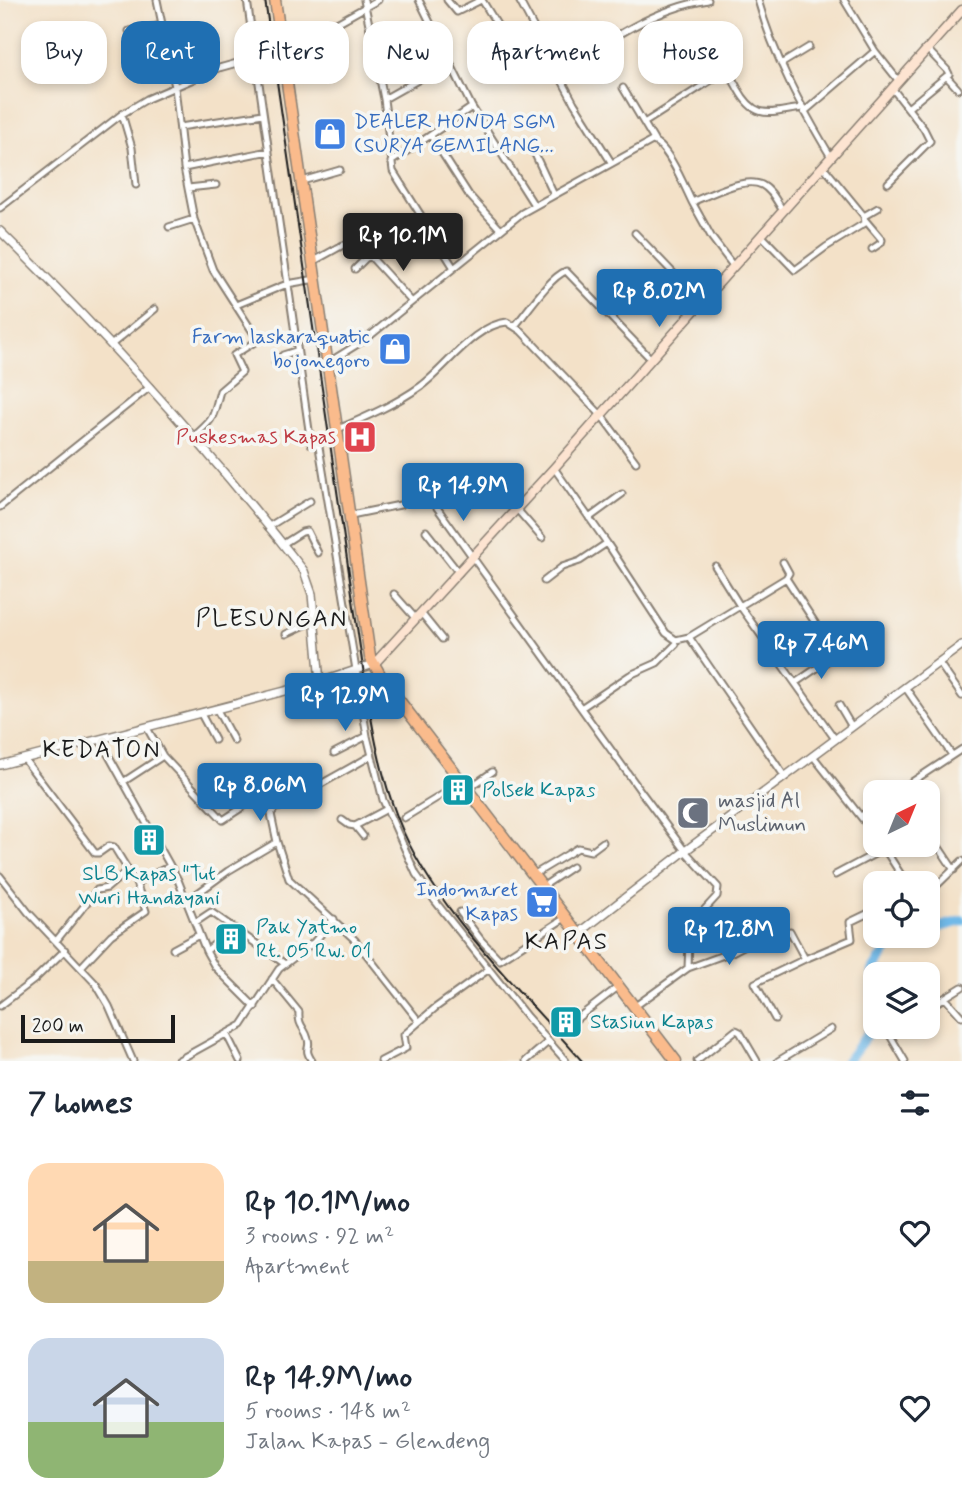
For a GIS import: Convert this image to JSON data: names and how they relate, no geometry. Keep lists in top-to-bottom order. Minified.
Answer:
{"districts":["PLESUNGAN","KEDATON","KAPAS"],"places":{"shop":["DEALER HONDA SGM (SURYA GEMILANG…","Farm laskaraquatic bojonegoro"],"hospital":["Puskesmas Kapas"],"building":["Polsek Kapas","SLB Kapas \"Tut Wuri Handayani","Pak Yatmo Rt. 05 Rw. 01","Stasiun Kapas"],"mosque":["masjid Al Muslimun"],"supermarket":["Indomaret Kapas"]},"scale_bar":"200 m","north":"top right","page":{"chip":["Buy","Rent","Filters","New","Apartment","House"],"price":["Rp 10.1M","Rp 8.02M","Rp 14.9M","Rp 7.46M","Rp 12.9M","Rp 8.06M","Rp 12.8M"],"scale":"200 m","heading":"7 homes","list":[{"name":"Rp 10.1M/mo","note":"3 rooms · 92 m² · Apartment"},{"name":"Rp 14.9M/mo","note":"5 rooms · 148 m² · Jalan Kapas - Glendeng"}]}}
